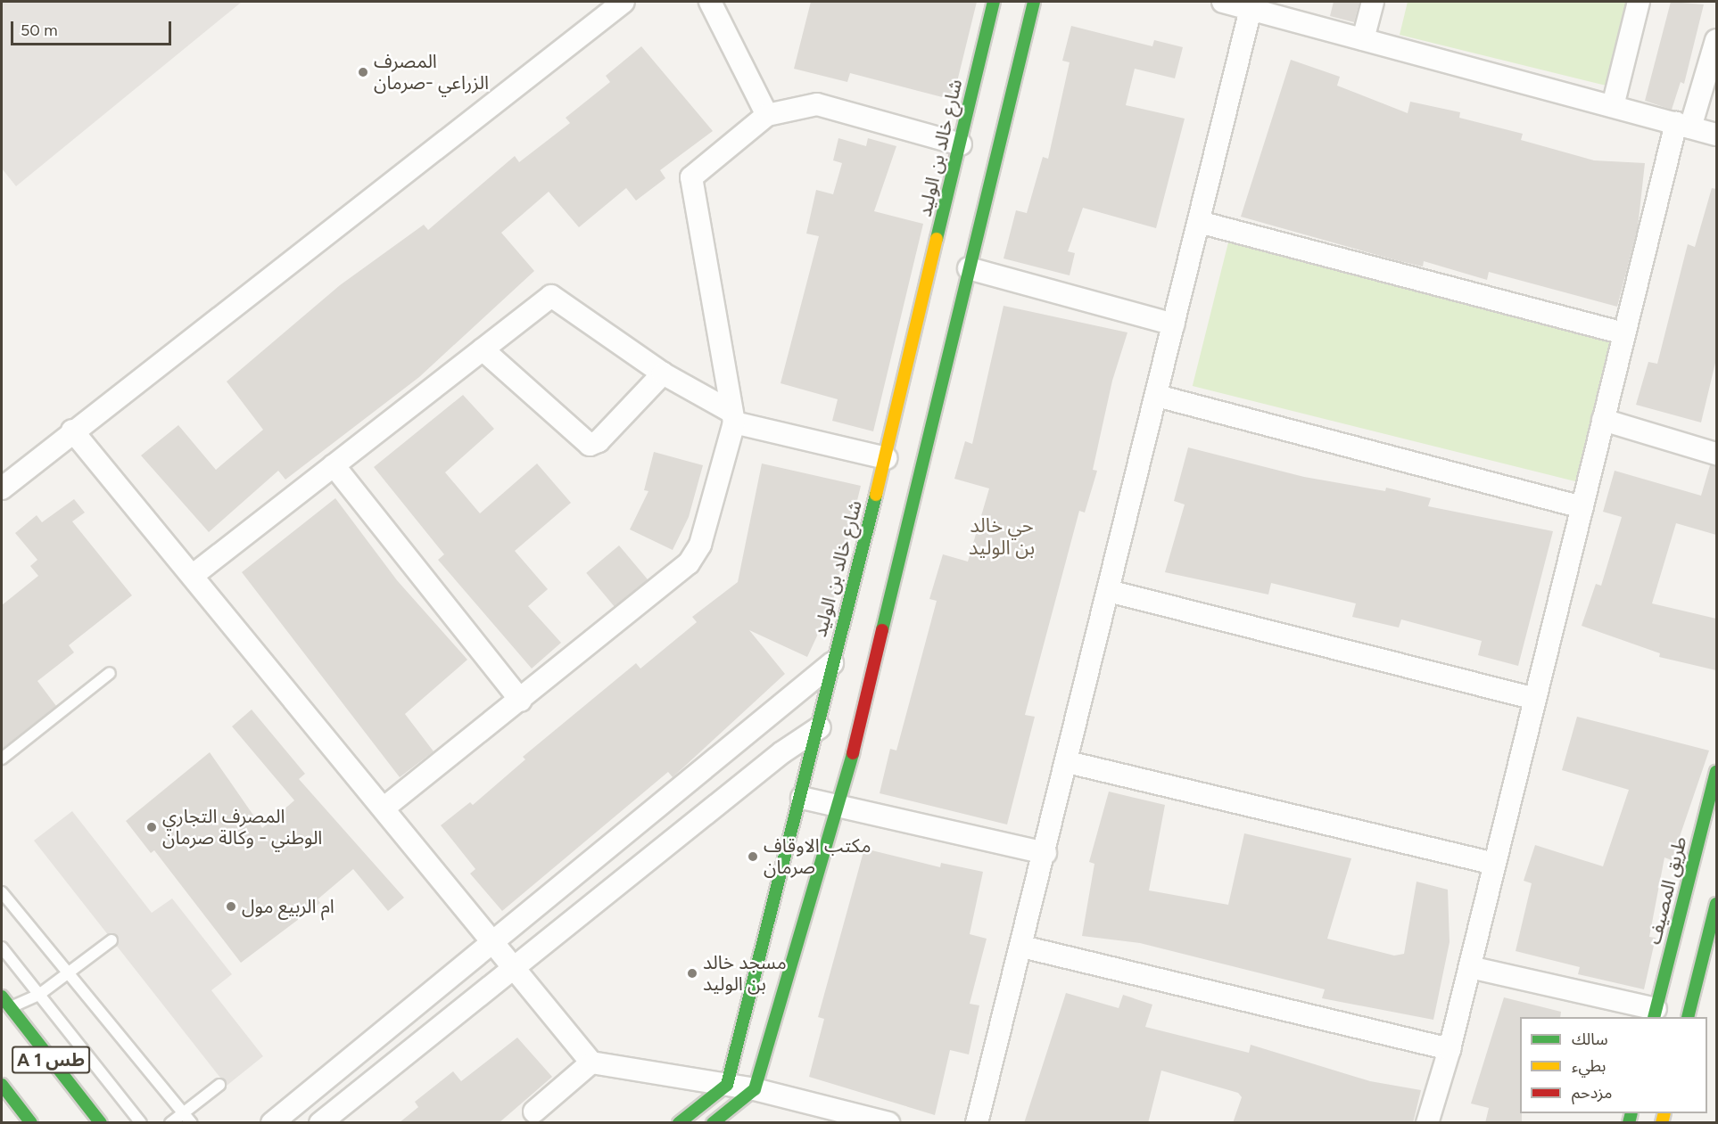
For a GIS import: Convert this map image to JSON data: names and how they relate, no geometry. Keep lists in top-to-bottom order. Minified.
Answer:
{"streets":{"main road":["شارع خالد بن الوليد","طريق المصيف","A 1 طس"]},"districts":["حي خالد بن الوليد"],"places":["المصرف الزراعي -صرمان","المصرف التجاري الوطني - وكالة صرمان","مكتب الاوقاف صرمان","ام الربيع مول","مسجد خالد بن الوليد"],"legend":["سالك","بطيء","مزدحم"],"scale_bar":"50 m"}
